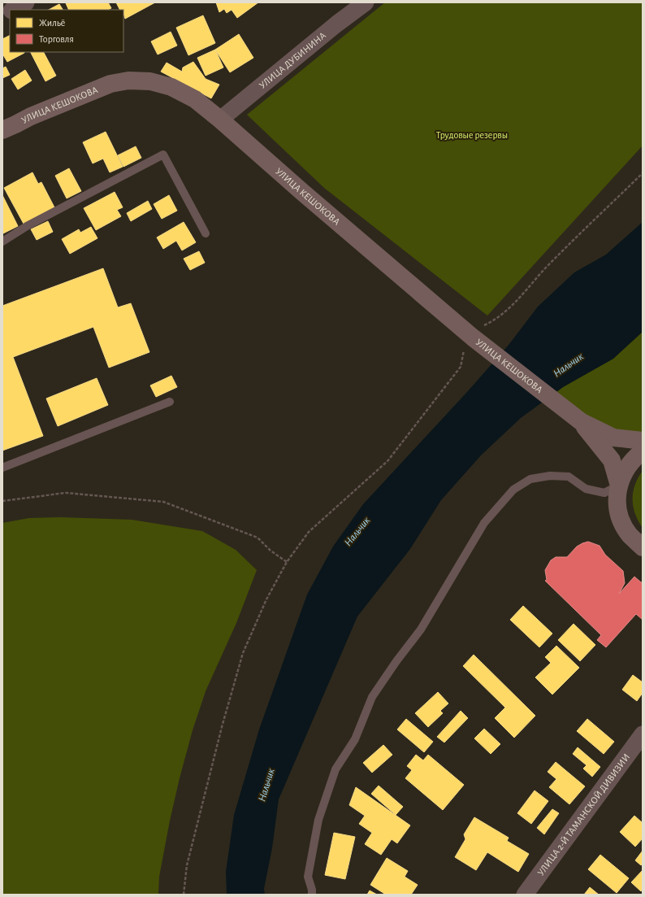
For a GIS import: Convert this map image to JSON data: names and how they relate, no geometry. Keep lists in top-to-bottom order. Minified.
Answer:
{"streets":{"main road":["УЛИЦА КЕШОКОВА"],"street":["УЛИЦА ДУБИНИНА","УЛИЦА 2-Й ТАМАНСКОЙ ДИВИЗИИ"]},"crossings":[["УЛИЦА ДУБИНИНА","УЛИЦА КЕШОКОВА"]],"water":["Нальчик"],"parks":["Трудовые резервы"],"legend":["Жильё","Торговля"]}
